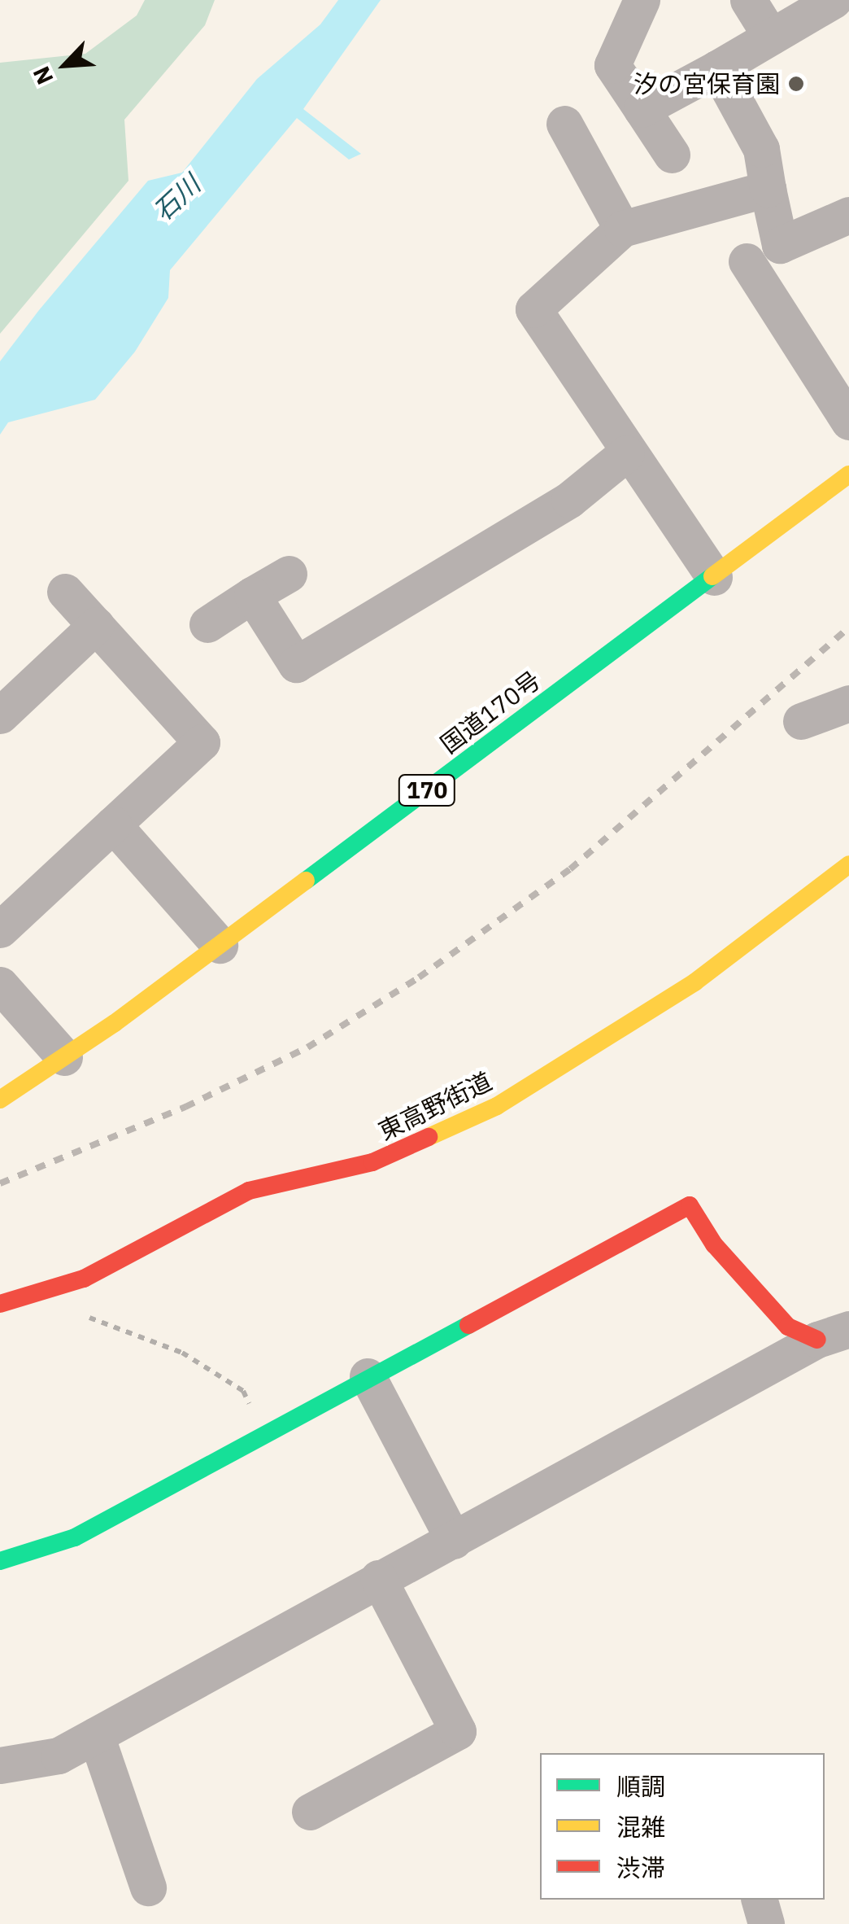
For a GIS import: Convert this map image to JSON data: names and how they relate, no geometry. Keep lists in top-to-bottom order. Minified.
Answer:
{"streets":{"main road":["国道170号","170","東高野街道"]},"water":["石川"],"places":["汐の宮保育園"],"legend":["順調","混雑","渋滞"],"north":"bottom left"}
